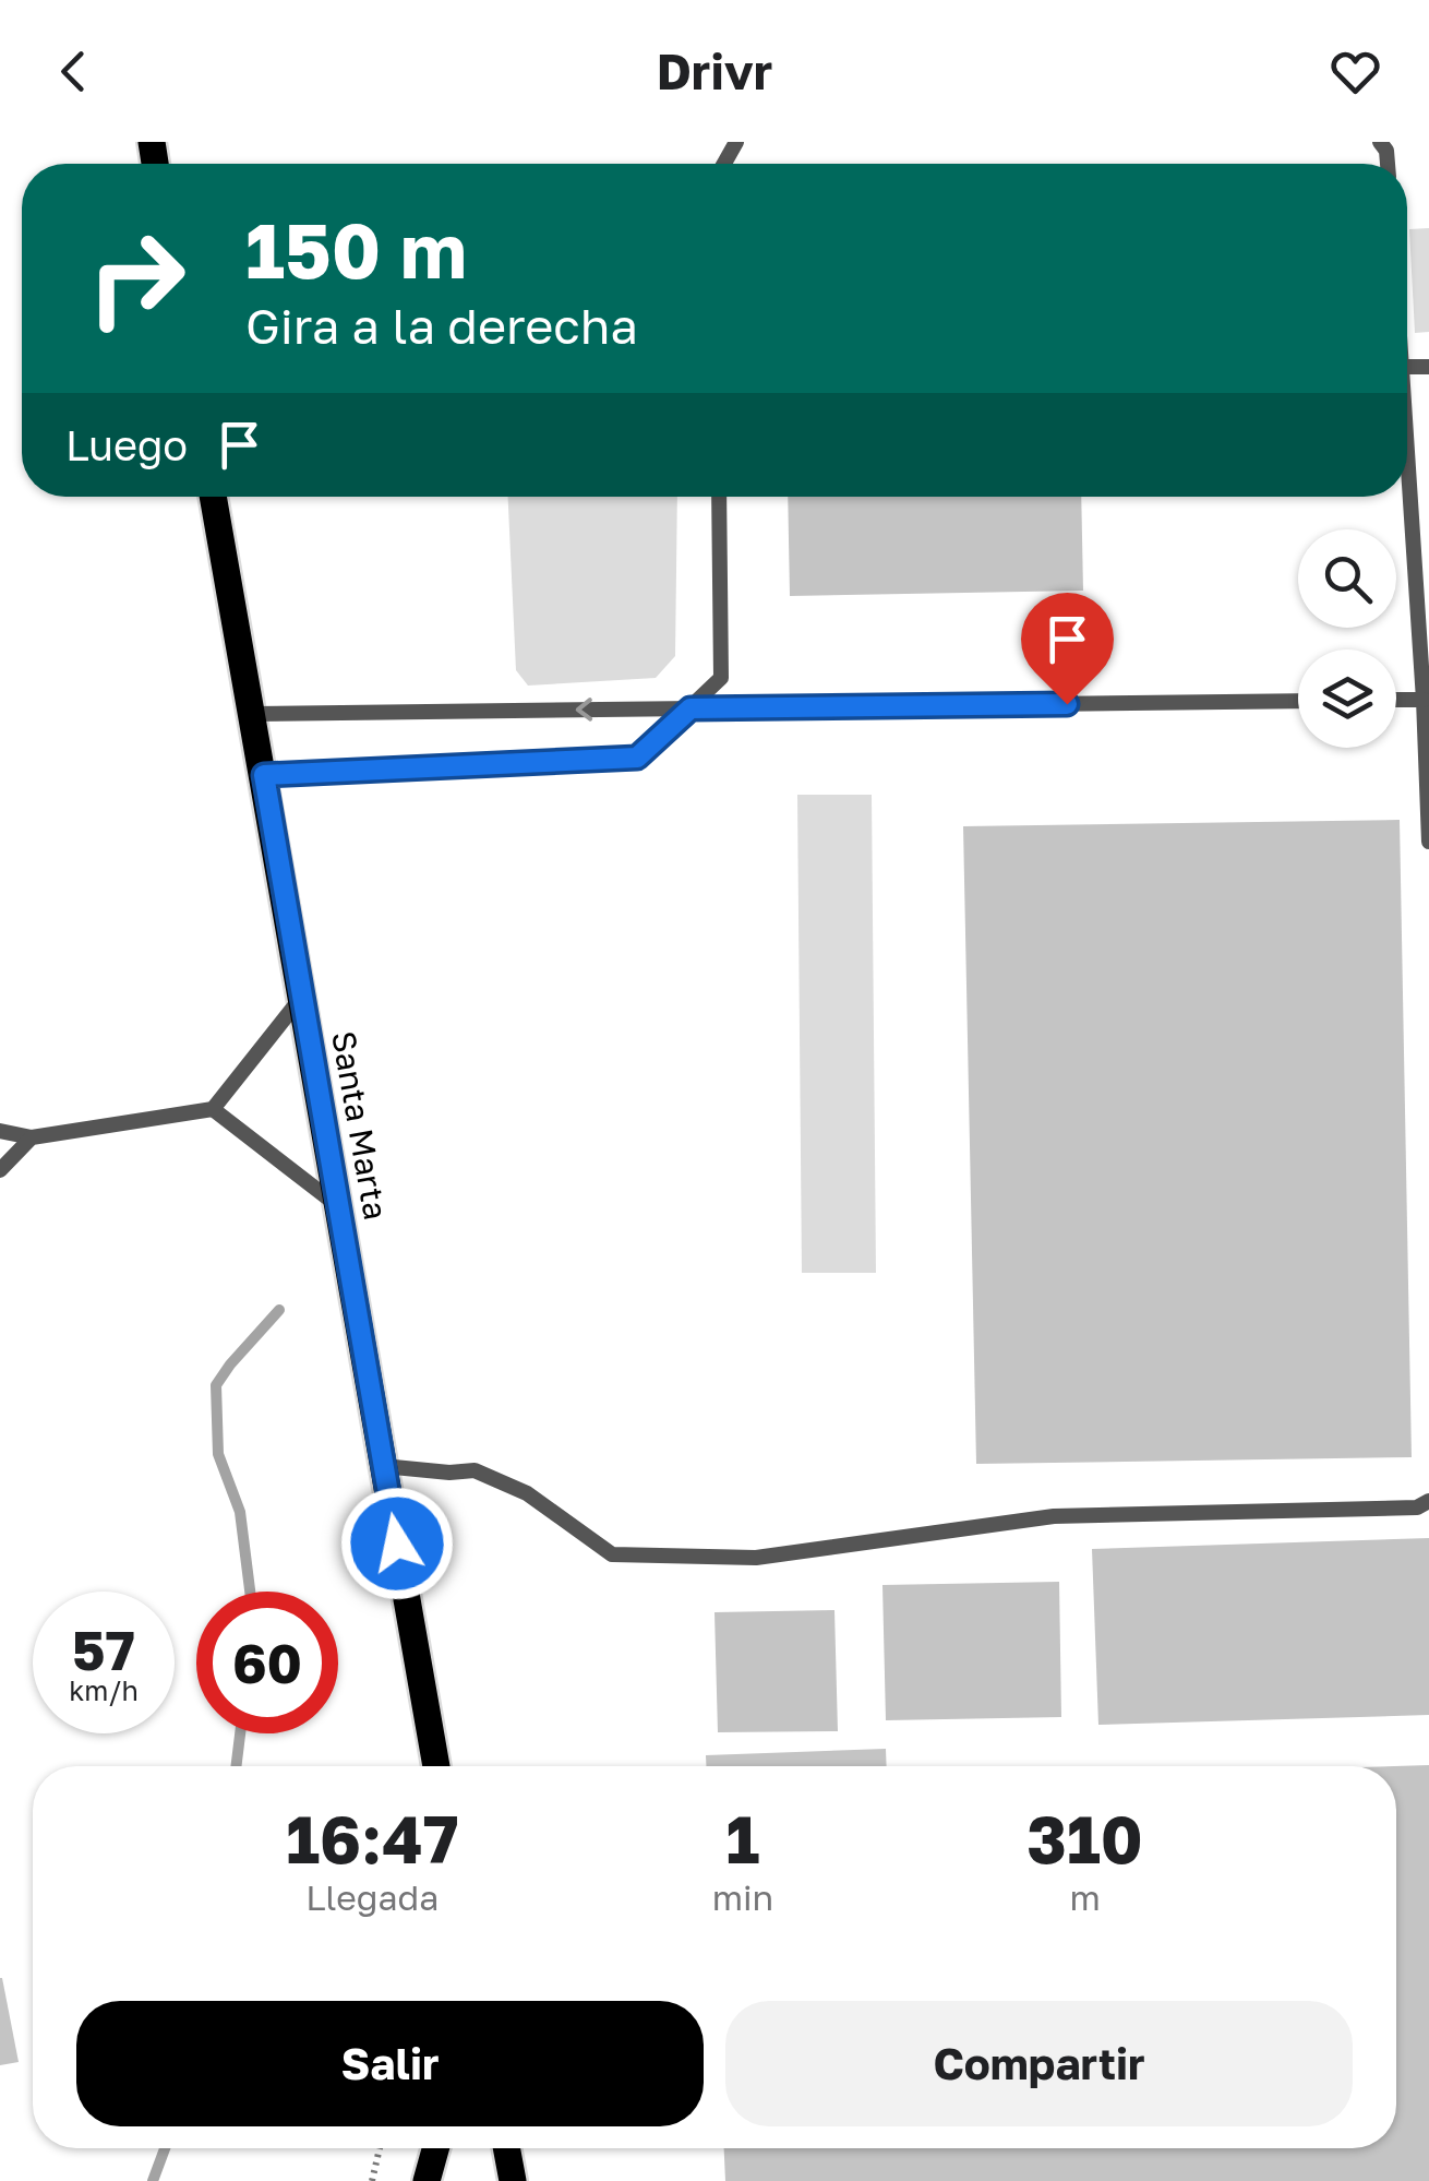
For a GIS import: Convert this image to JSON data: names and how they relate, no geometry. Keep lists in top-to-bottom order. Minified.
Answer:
{"streets":{"main road":["Santa Marta"]},"page":{"header":"Drivr","turn":["150 m","Gira a la derecha"],"then":"Luego","speed":"57 km/h","limit":"60","eta":["16:47","Llegada","1","min","310","m"],"buttons":["Salir","Compartir"]}}
